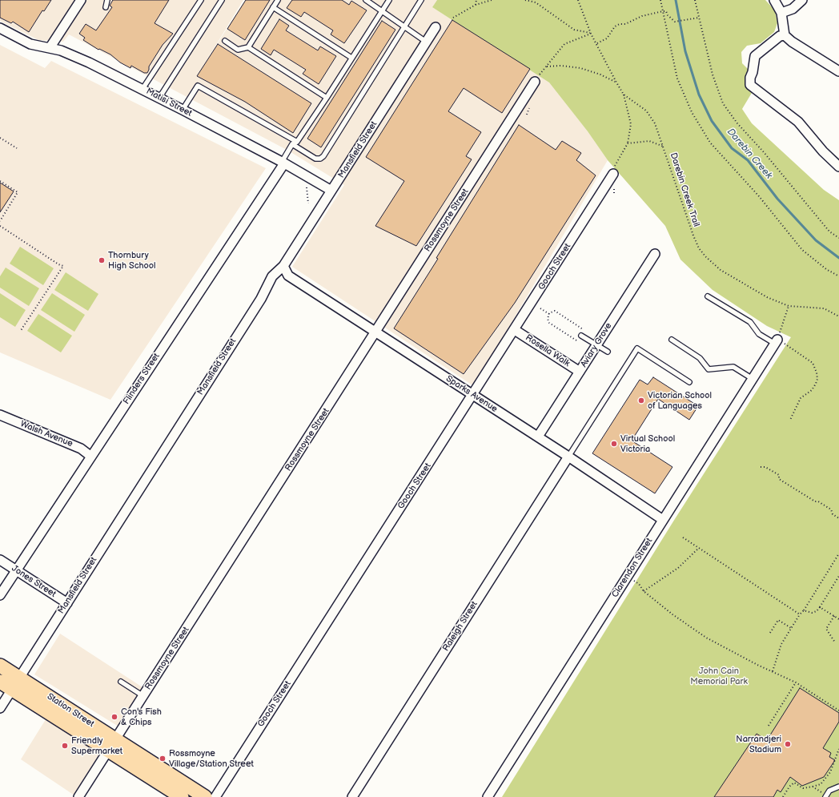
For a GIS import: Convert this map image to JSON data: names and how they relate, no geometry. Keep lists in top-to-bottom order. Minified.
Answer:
{"streets":{"main road":["Station Street"],"street":["Matisi Street","Mansfield Street","Rossmoyne Street","Gooch Street","Aviary Grove","Rosella Walk","Flinders Street","Sparks Avenue","Walsh Avenue","Clarendon Street","Jones Street","Raleigh Street"],"path":["Darebin Creek Trail"]},"crossings":[["Matisi Street","Mansfield Street"],["Matisi Street","Flinders Street"],["Mansfield Street","Sparks Avenue"],["Mansfield Street","Jones Street"],["Mansfield Street","Station Street"],["Rossmoyne Street","Sparks Avenue"],["Rossmoyne Street","Station Street"],["Gooch Street","Rosella Walk"],["Gooch Street","Sparks Avenue"],["Aviary Grove","Rosella Walk"],["Aviary Grove","Sparks Avenue"],["Flinders Street","Walsh Avenue"],["Flinders Street","Jones Street"],["Sparks Avenue","Clarendon Street"],["Sparks Avenue","Raleigh Street"]],"water":["Darebin Creek"],"parks":["John Cain Memorial Park"],"places":["Thornbury High School","Victorian School of Languages","Virtual School Victoria","Con's Fish & Chips","Narrandjeri Stadium","Friendly Supermarket","Rossmoyne Village/Station Street"]}
